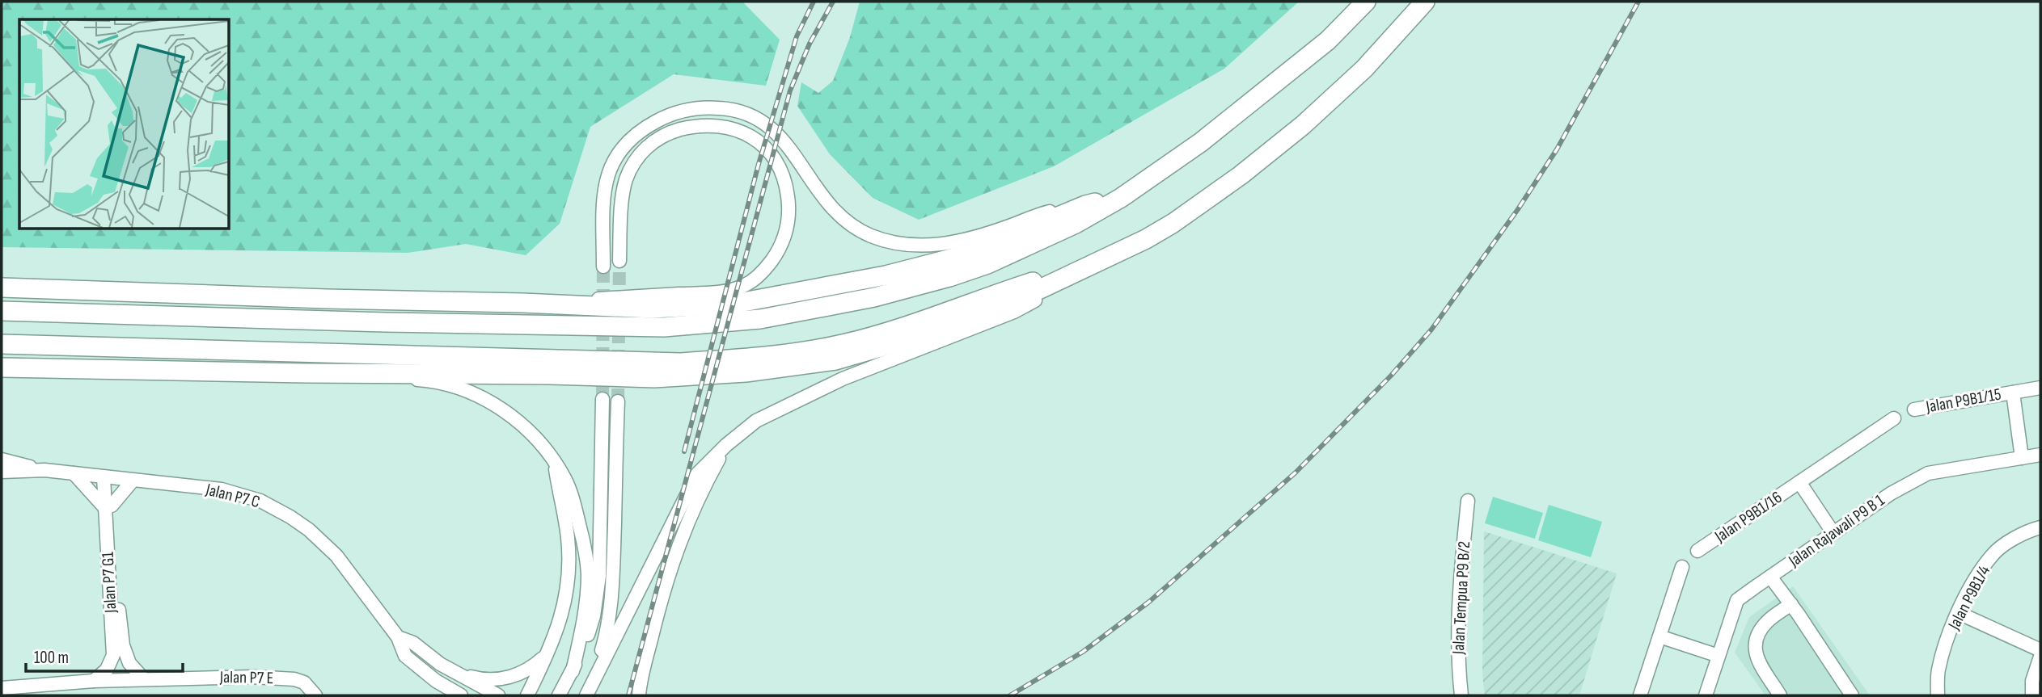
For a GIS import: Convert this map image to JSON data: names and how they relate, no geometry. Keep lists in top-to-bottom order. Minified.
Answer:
{"streets":{"street":["Jalan P9B1/15","Jalan P7 C","Jalan P9B1/16","Jalan Rajawali P9 B 1","Jalan P7 G1","Jalan Tempua P9 B/2","Jalan P9B1/4","Jalan P7 E"]},"crossings":[["Jalan P9B1/15","Jalan Rajawali P9 B 1"],["Jalan P7 C","Jalan P7 G1"],["Jalan P9B1/16","Jalan Rajawali P9 B 1"],["Jalan P7 G1","Jalan P7 E"]],"scale_bar":"100 m"}
